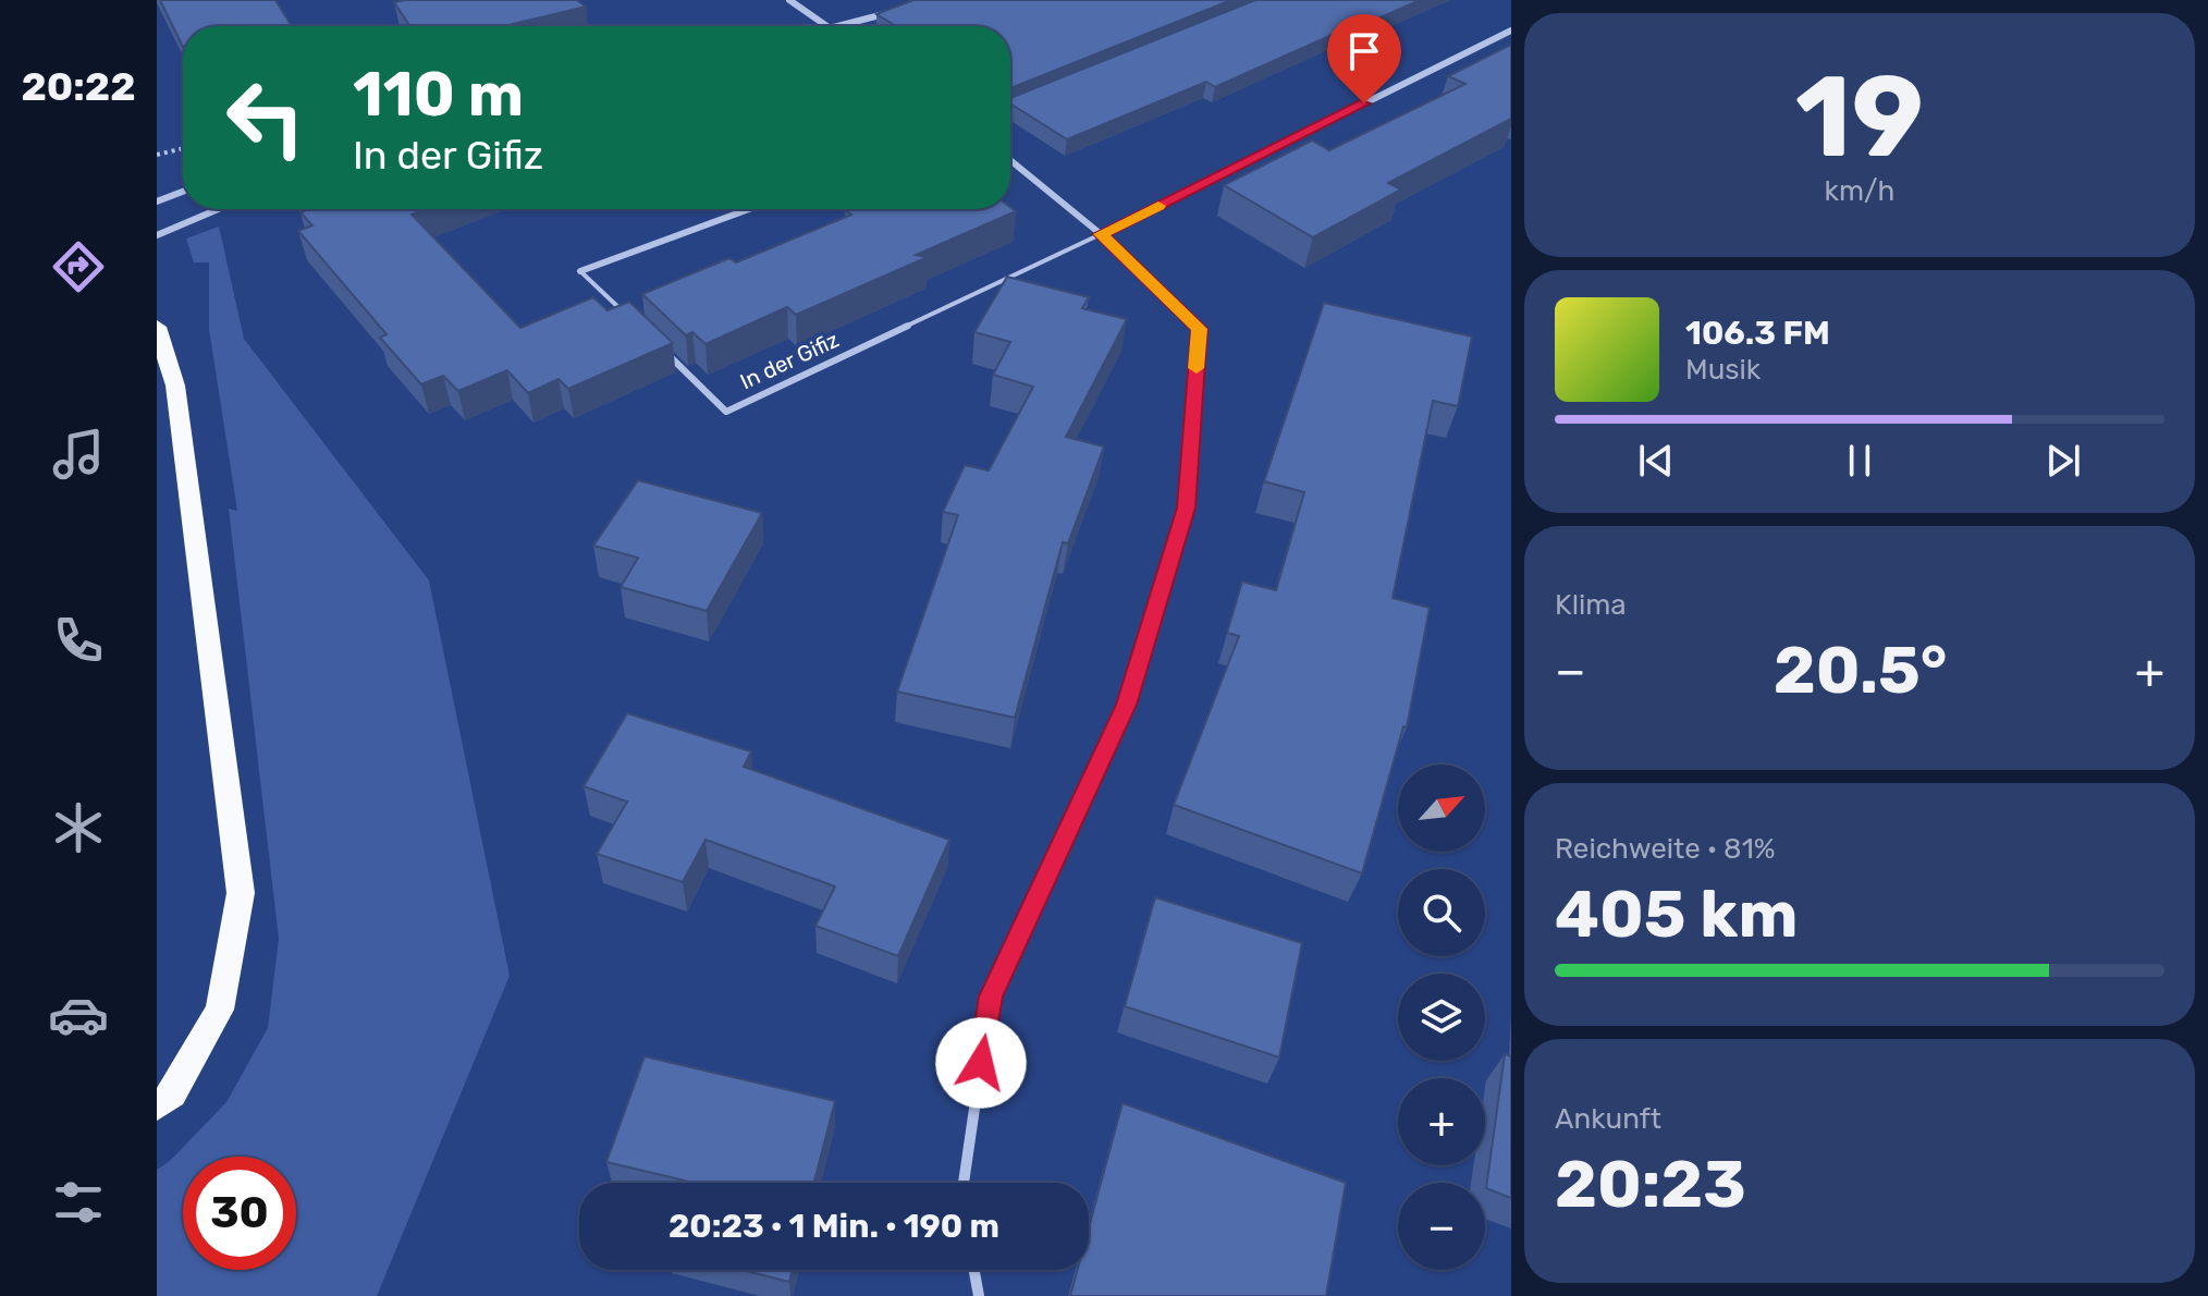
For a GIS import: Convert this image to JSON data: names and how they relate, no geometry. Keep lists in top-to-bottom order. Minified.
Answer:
{"streets":{"lane":["In der Gifiz"]},"north":"top right","page":{"tabs":"20:22","tile":[["19","km/h"],"Klima",["Reichweite · 81%","405 km"],["Ankunft","20:23"]],"turn":["110 m","In der Gifiz"],"song":["106.3 FM","Musik"],"heat":["−","20.5°","+"],"map_buttons":["+","−"],"limit":"30","trip":"20:23 · 1 Min. · 190 m"}}
